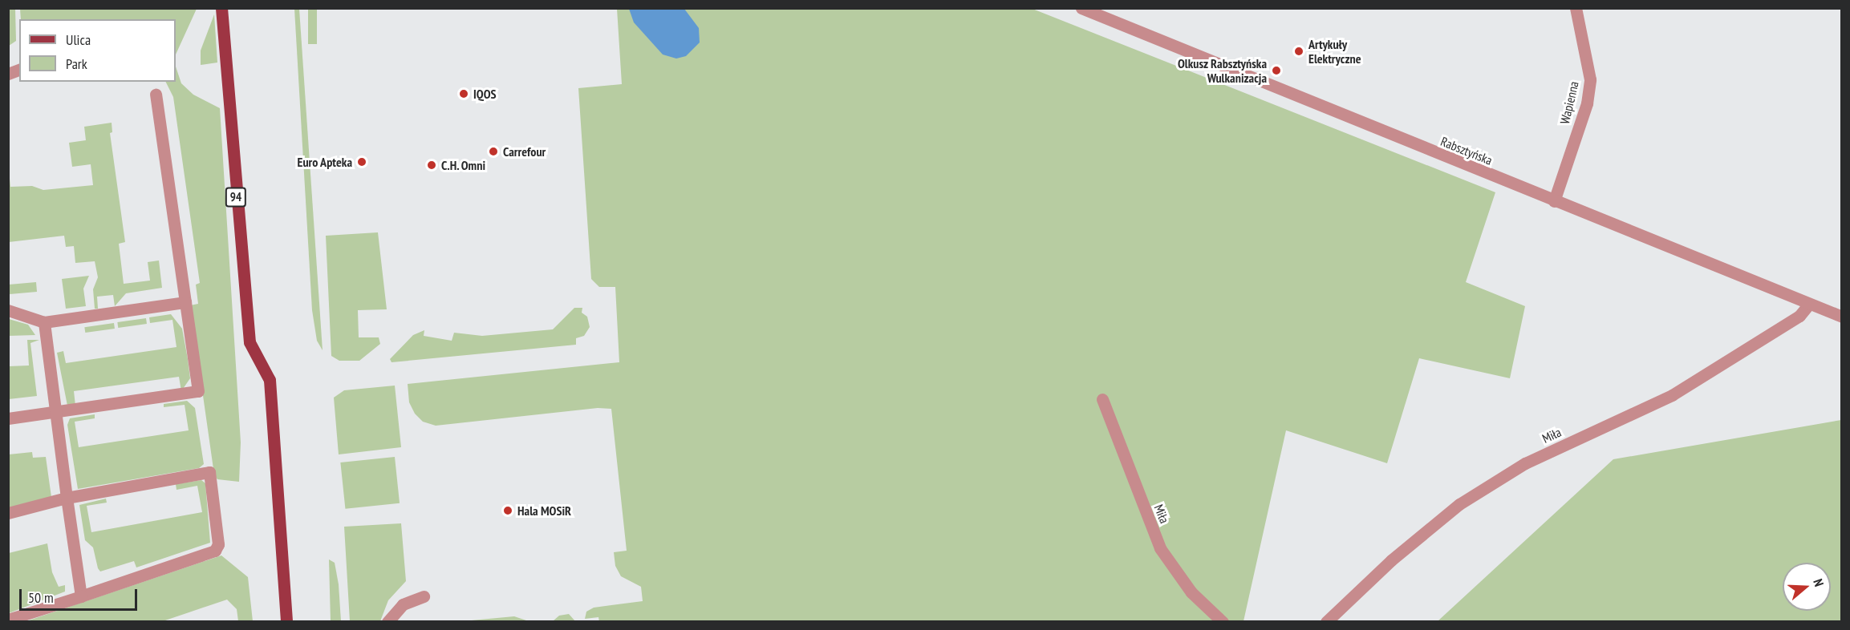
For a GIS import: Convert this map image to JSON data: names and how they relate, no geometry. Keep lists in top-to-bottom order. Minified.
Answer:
{"streets":{"main road":["94"],"street":["Wapienna","Rabsztyńska","Miła"]},"crossings":[["Wapienna","Rabsztyńska"],["Rabsztyńska","Miła"]],"places":["Artykuły Elektryczne","Olkusz Rabsztyńska Wulkanizacja","IQOS","Carrefour","Euro Apteka","C.H. Omni","Hala MOSiR"],"legend":["Ulica","Park"],"scale_bar":"50 m","north":"right"}
